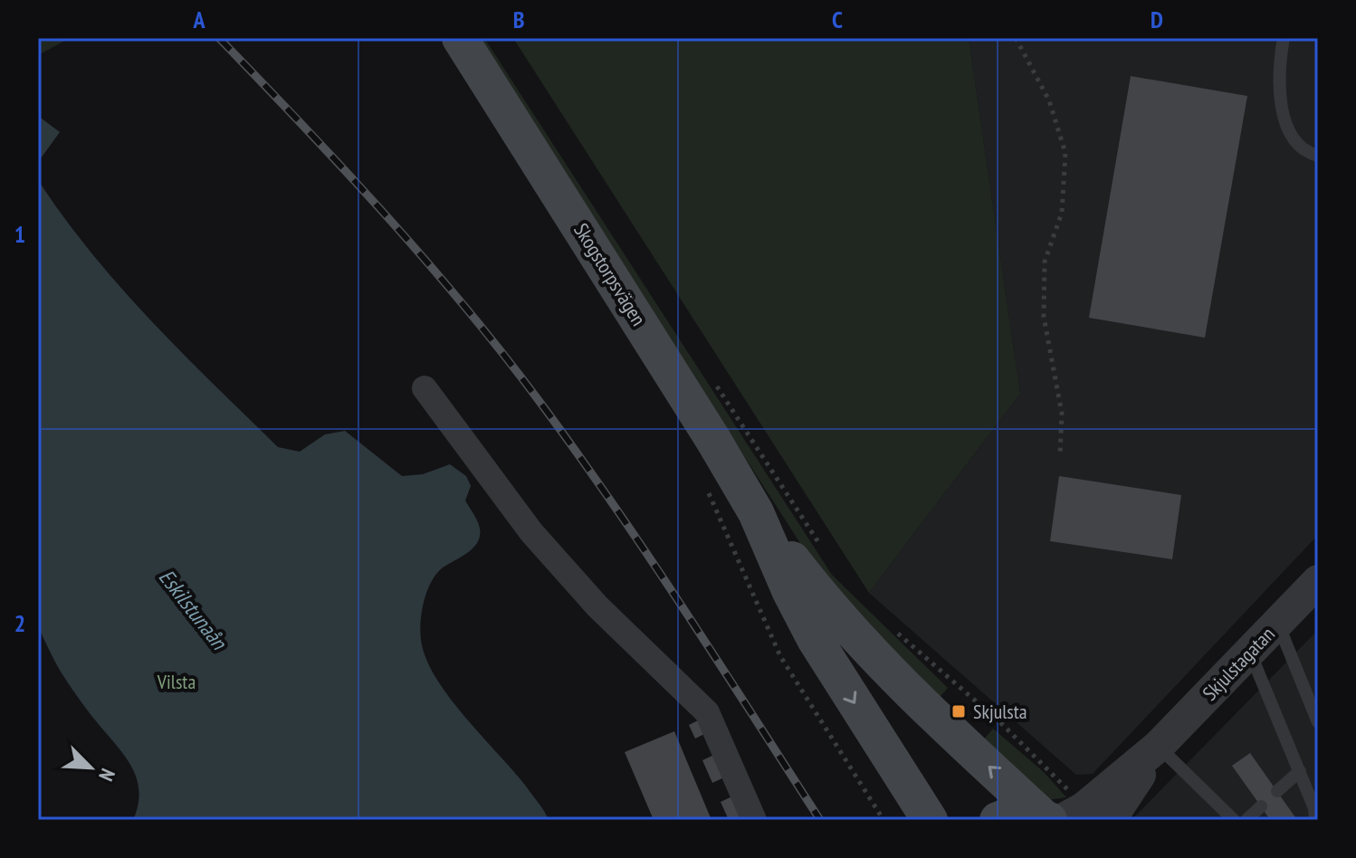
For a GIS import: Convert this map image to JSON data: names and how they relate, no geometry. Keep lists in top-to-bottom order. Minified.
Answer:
{"streets":{"main road":["Skogstorpsvägen"],"street":["Skjulstagatan"]},"crossings":[["Skogstorpsvägen","Skjulstagatan"]],"water":["Eskilstunaån"],"parks":["Vilsta"],"places":{"transit":["Skjulsta"]},"north":"bottom right","grid":{"columns":["A","B","C","D"],"rows":["1","2"]}}
